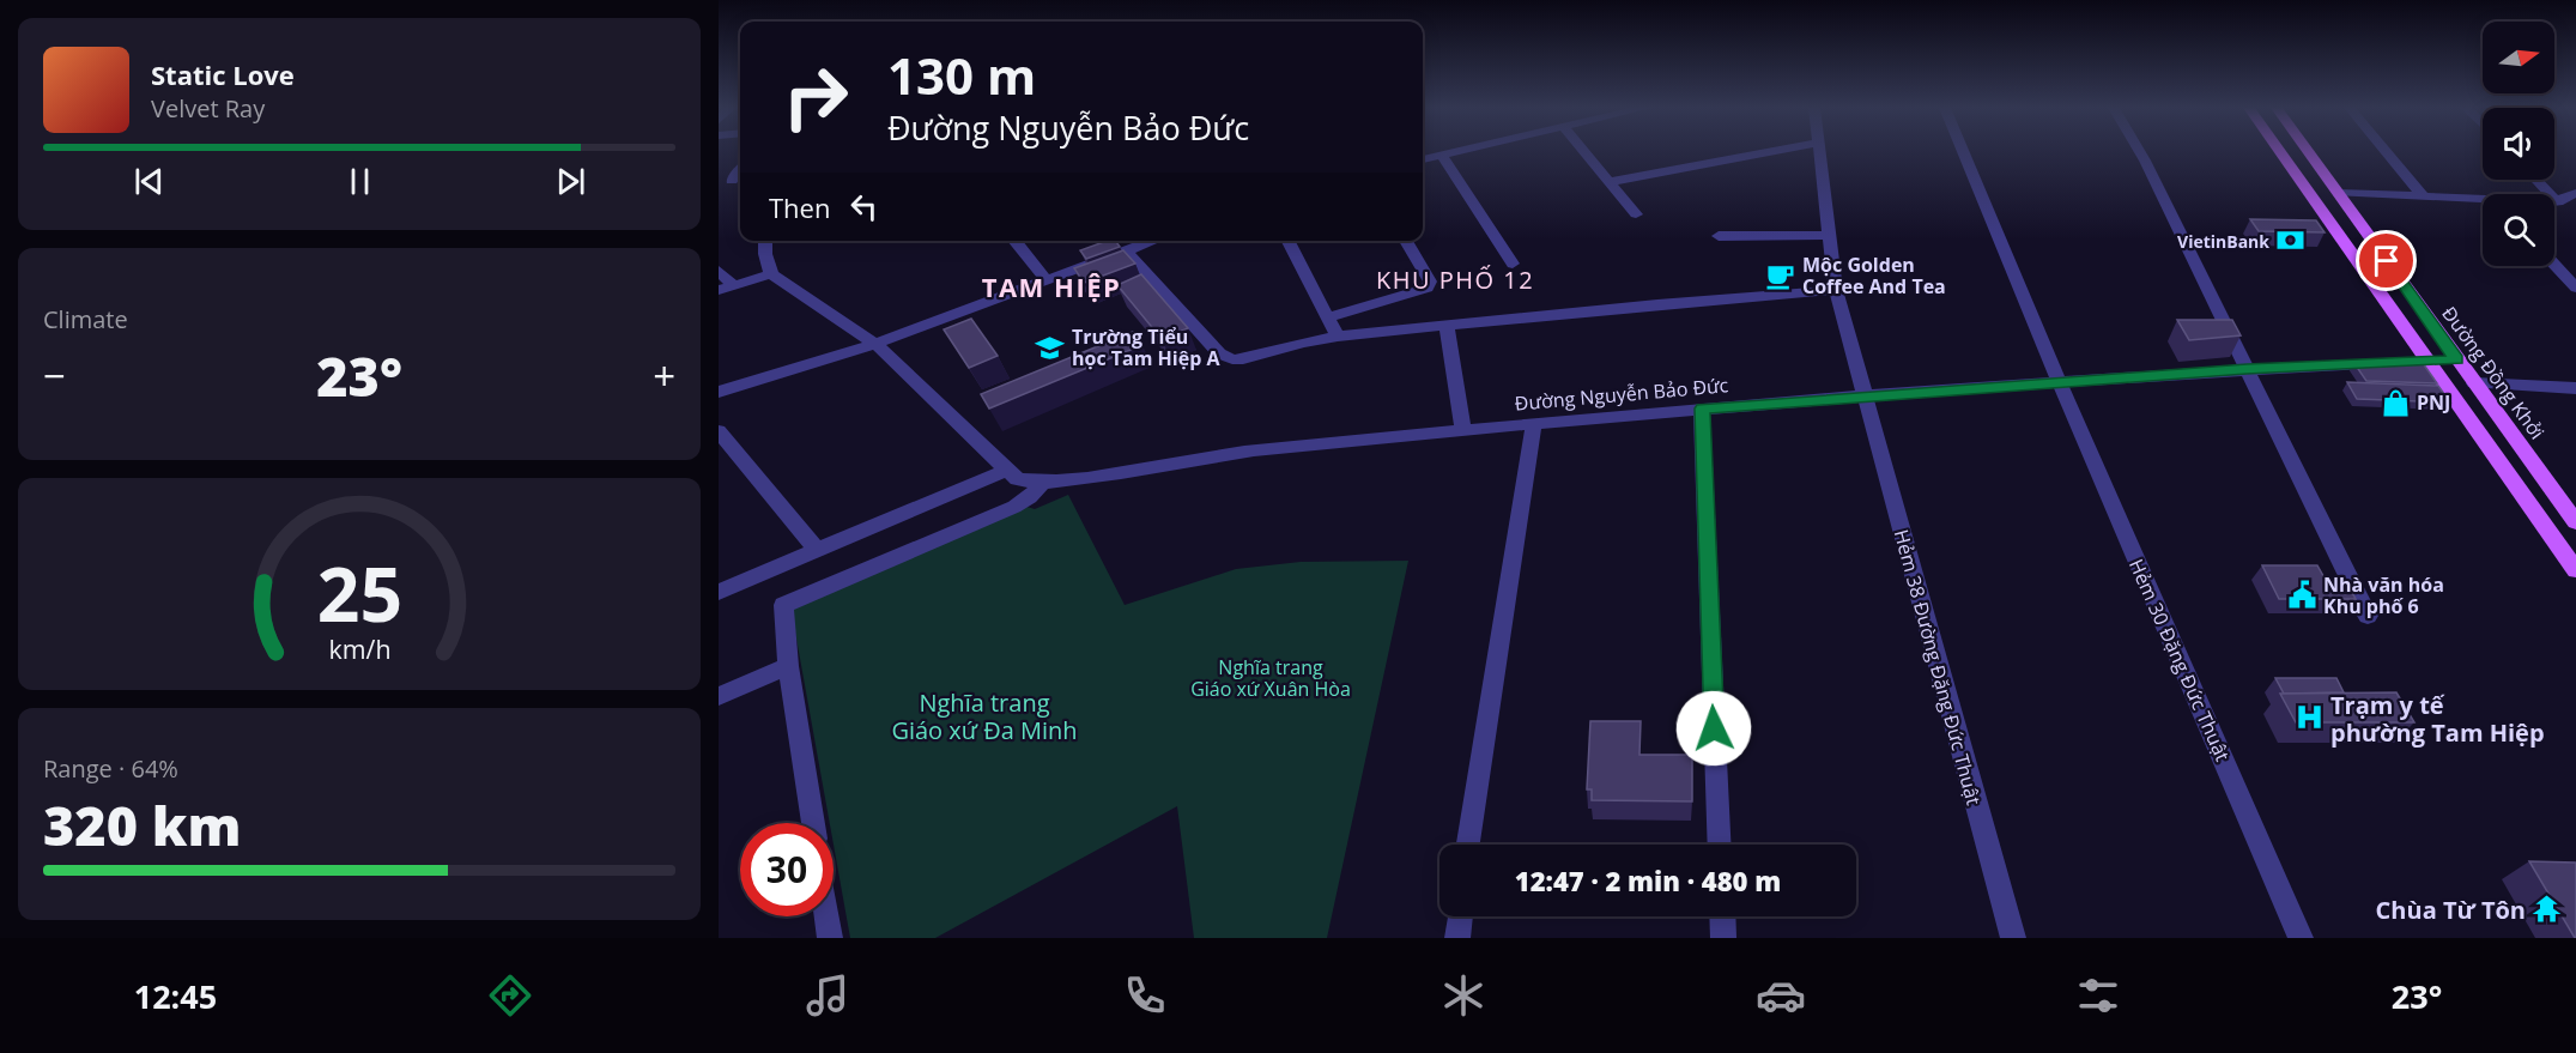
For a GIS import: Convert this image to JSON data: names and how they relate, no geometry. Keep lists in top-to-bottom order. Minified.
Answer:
{"streets":{"main road":["Đường Đồng Khởi"],"street":["Đường Nguyễn Bảo Đức","Hẻm 30 Đặng Đức Thuật","Hẻm 38 Đường Đặng Đức Thuật"]},"crossings":[["Đường Nguyễn Bảo Đức","Hẻm 30 Đặng Đức Thuật"],["Đường Nguyễn Bảo Đức","Hẻm 38 Đường Đặng Đức Thuật"]],"districts":["KHU PHỐ 12","TAM HIỆP"],"parks":["Nghĩa trang Giáo xứ Xuân Hòa","Nghĩa trang Giáo xứ Đa Minh"],"places":{"bank":["VietinBank"],"cafe":["Mộc Golden Coffee And Tea"],"school or university":["Trường Tiểu học Tam Hiệp A"],"shop":["PNJ"],"public building":["Nhà văn hóa Khu phố 6"],"hospital":["Trạm y tế phường Tam Hiệp"],"temple":["Chùa Từ Tôn"]},"north":"right","page":{"turn":["130 m","Đường Nguyễn Bảo Đức"],"song":["Static Love","Velvet Ray"],"then":"Then","tile":["Climate",["Range · 64%","320 km"]],"heat":["−","23°","+"],"limit":"30","trip":"12:47 · 2 min · 480 m","tabs":["12:45","23°"],"gauge":["25","km/h"]}}
